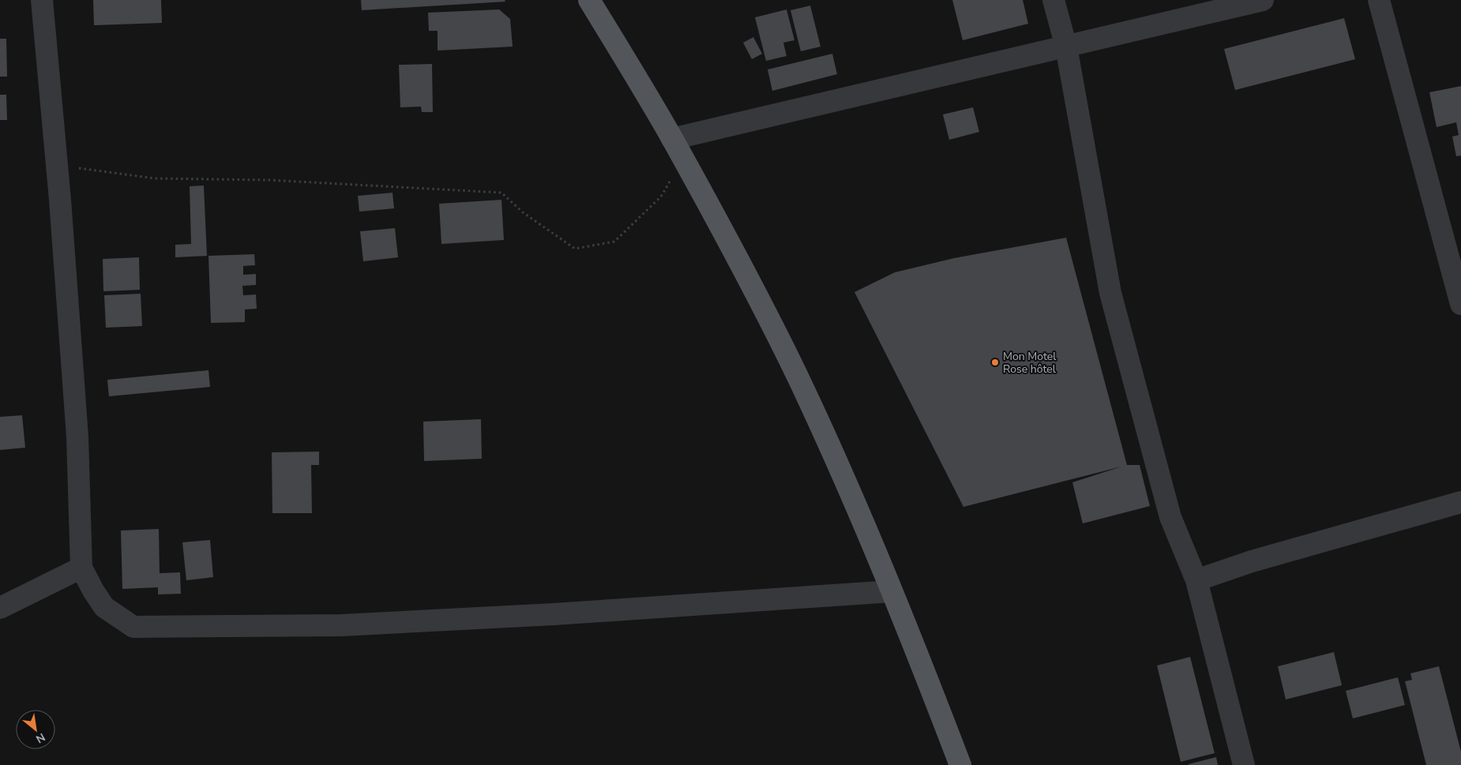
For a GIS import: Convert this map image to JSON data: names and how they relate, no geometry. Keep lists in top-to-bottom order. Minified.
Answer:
{"places":["Mon Motel Rose hôtel"],"north":"bottom right"}
